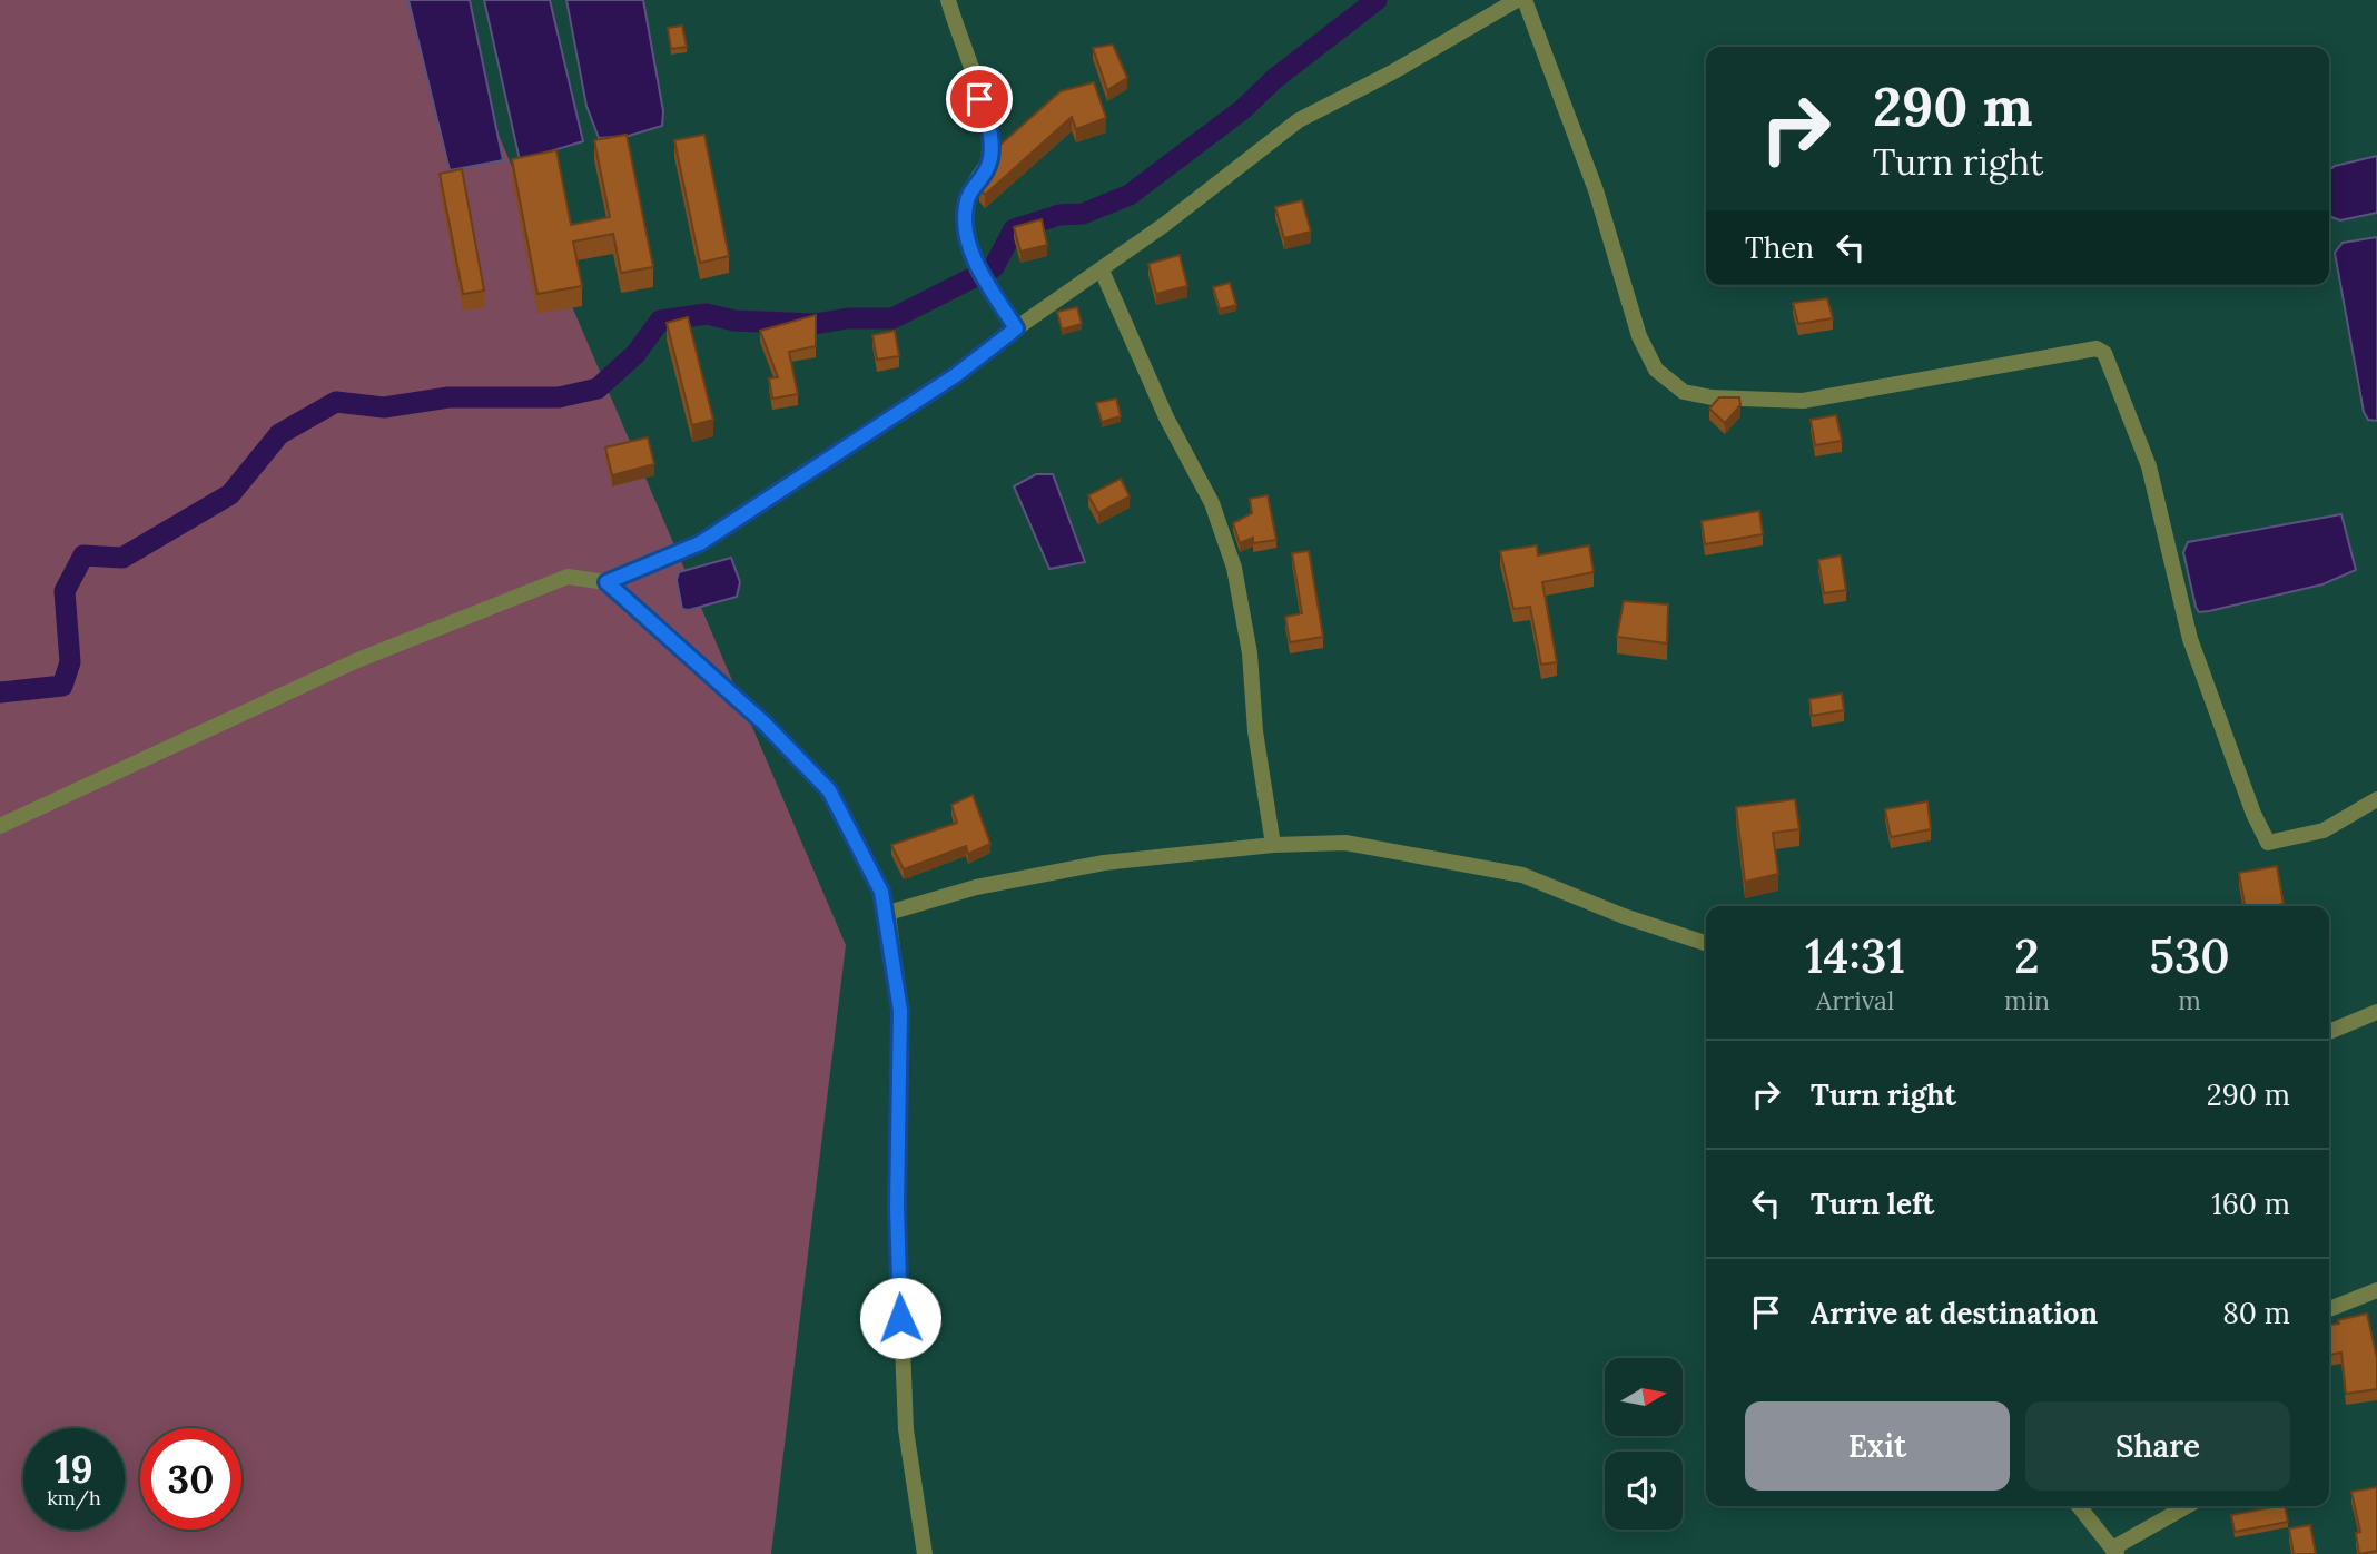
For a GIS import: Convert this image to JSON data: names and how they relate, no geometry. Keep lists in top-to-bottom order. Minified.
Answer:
{"north":"right","page":{"turn":["290 m","Turn right"],"then":"Then","eta":["14:31","Arrival","2","min","530","m"],"list":[{"name":"Turn right","value":"290 m"},{"name":"Turn left","value":"160 m"},{"name":"Arrive at destination","value":"80 m"}],"buttons":["Exit","Share"],"speed":"19 km/h","limit":"30"}}
